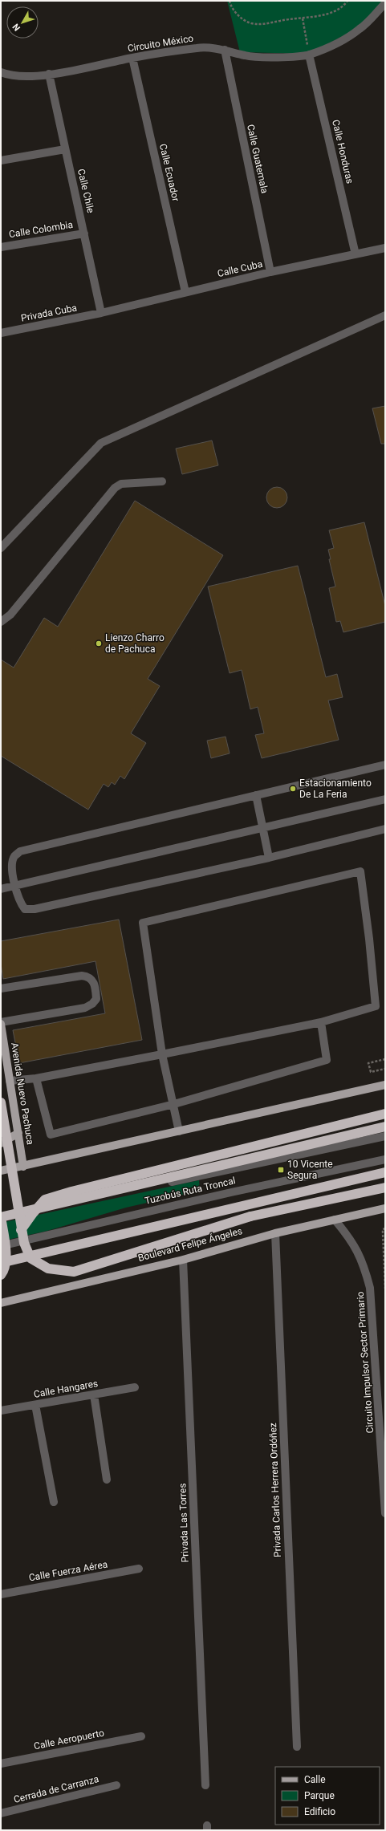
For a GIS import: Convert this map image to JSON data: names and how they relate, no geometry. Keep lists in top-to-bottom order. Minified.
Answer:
{"streets":{"main road":["Avenida Nuevo Pachuca","Boulevard Felipe Ángeles"],"street":["Circuito México","Calle Honduras","Calle Guatemala","Calle Ecuador","Calle Chile","Calle Colombia","Calle Cuba","Privada Cuba","Tuzobús Ruta Troncal","Circuito Impulsor Sector Primario","Calle Hangares","Privada Carlos Herrera Ordóñez","Privada Las Torres","Calle Fuerza Aérea","Calle Aeropuerto","Cerrada de Carranza"]},"crossings":[["Circuito México","Calle Honduras"],["Circuito México","Calle Guatemala"],["Circuito México","Calle Ecuador"],["Circuito México","Calle Chile"],["Calle Honduras","Calle Cuba"],["Calle Guatemala","Calle Cuba"],["Calle Ecuador","Calle Cuba"],["Calle Chile","Calle Colombia"],["Calle Chile","Calle Cuba"],["Calle Chile","Privada Cuba"],["Calle Cuba","Privada Cuba"],["Boulevard Felipe Ángeles","Circuito Impulsor Sector Primario"],["Boulevard Felipe Ángeles","Privada Carlos Herrera Ordóñez"],["Boulevard Felipe Ángeles","Privada Las Torres"]],"places":{"other":["Lienzo Charro de Pachuca","Estacionamiento De La Feria"],"transit":["10 Vicente Segura"]},"legend":["Calle","Parque","Edificio"],"north":"bottom left"}
